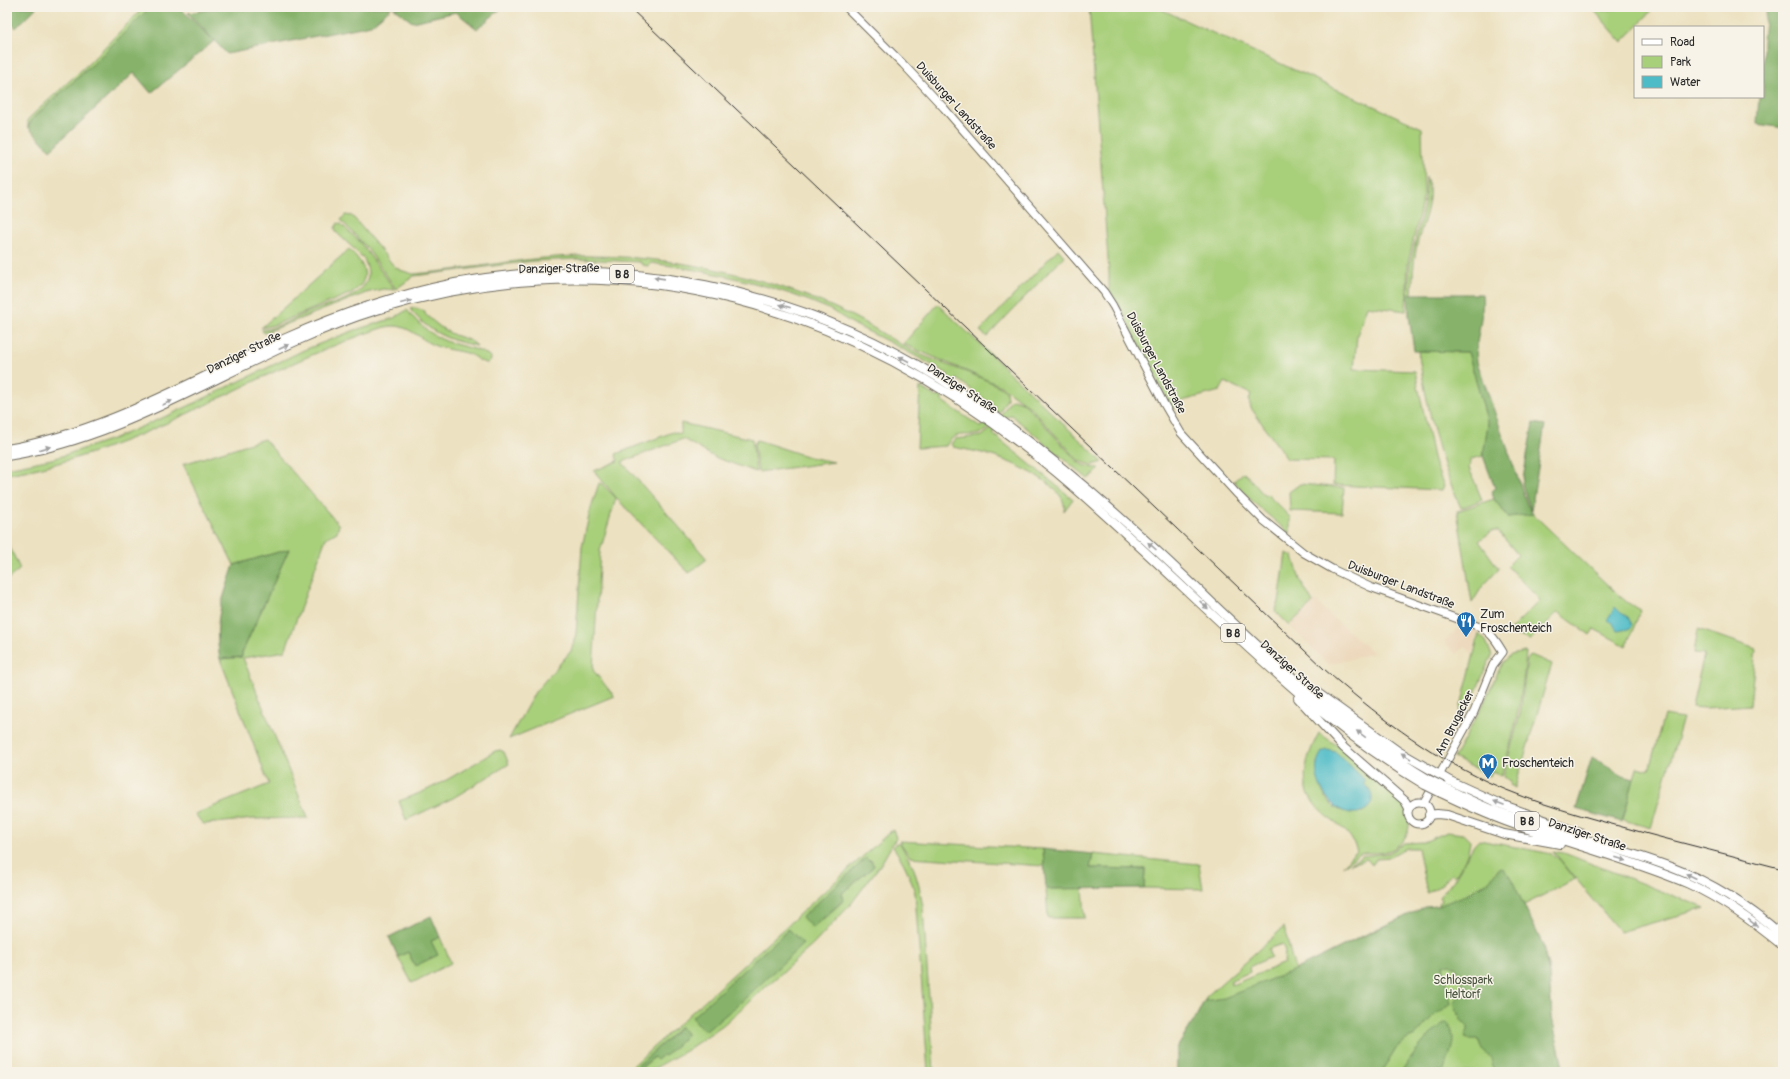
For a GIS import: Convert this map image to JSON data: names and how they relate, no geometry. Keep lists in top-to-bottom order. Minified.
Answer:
{"streets":{"highway":["Danziger Straße","B 8"],"main road":["Duisburger Landstraße","Am Brugacker"]},"crossings":[["Duisburger Landstraße","Am Brugacker"]],"parks":["Schlosspark Heltorf"],"places":{"restaurant":["Zum Froschenteich"],"metro station":["Froschenteich"]},"legend":["Road","Park","Water"]}
